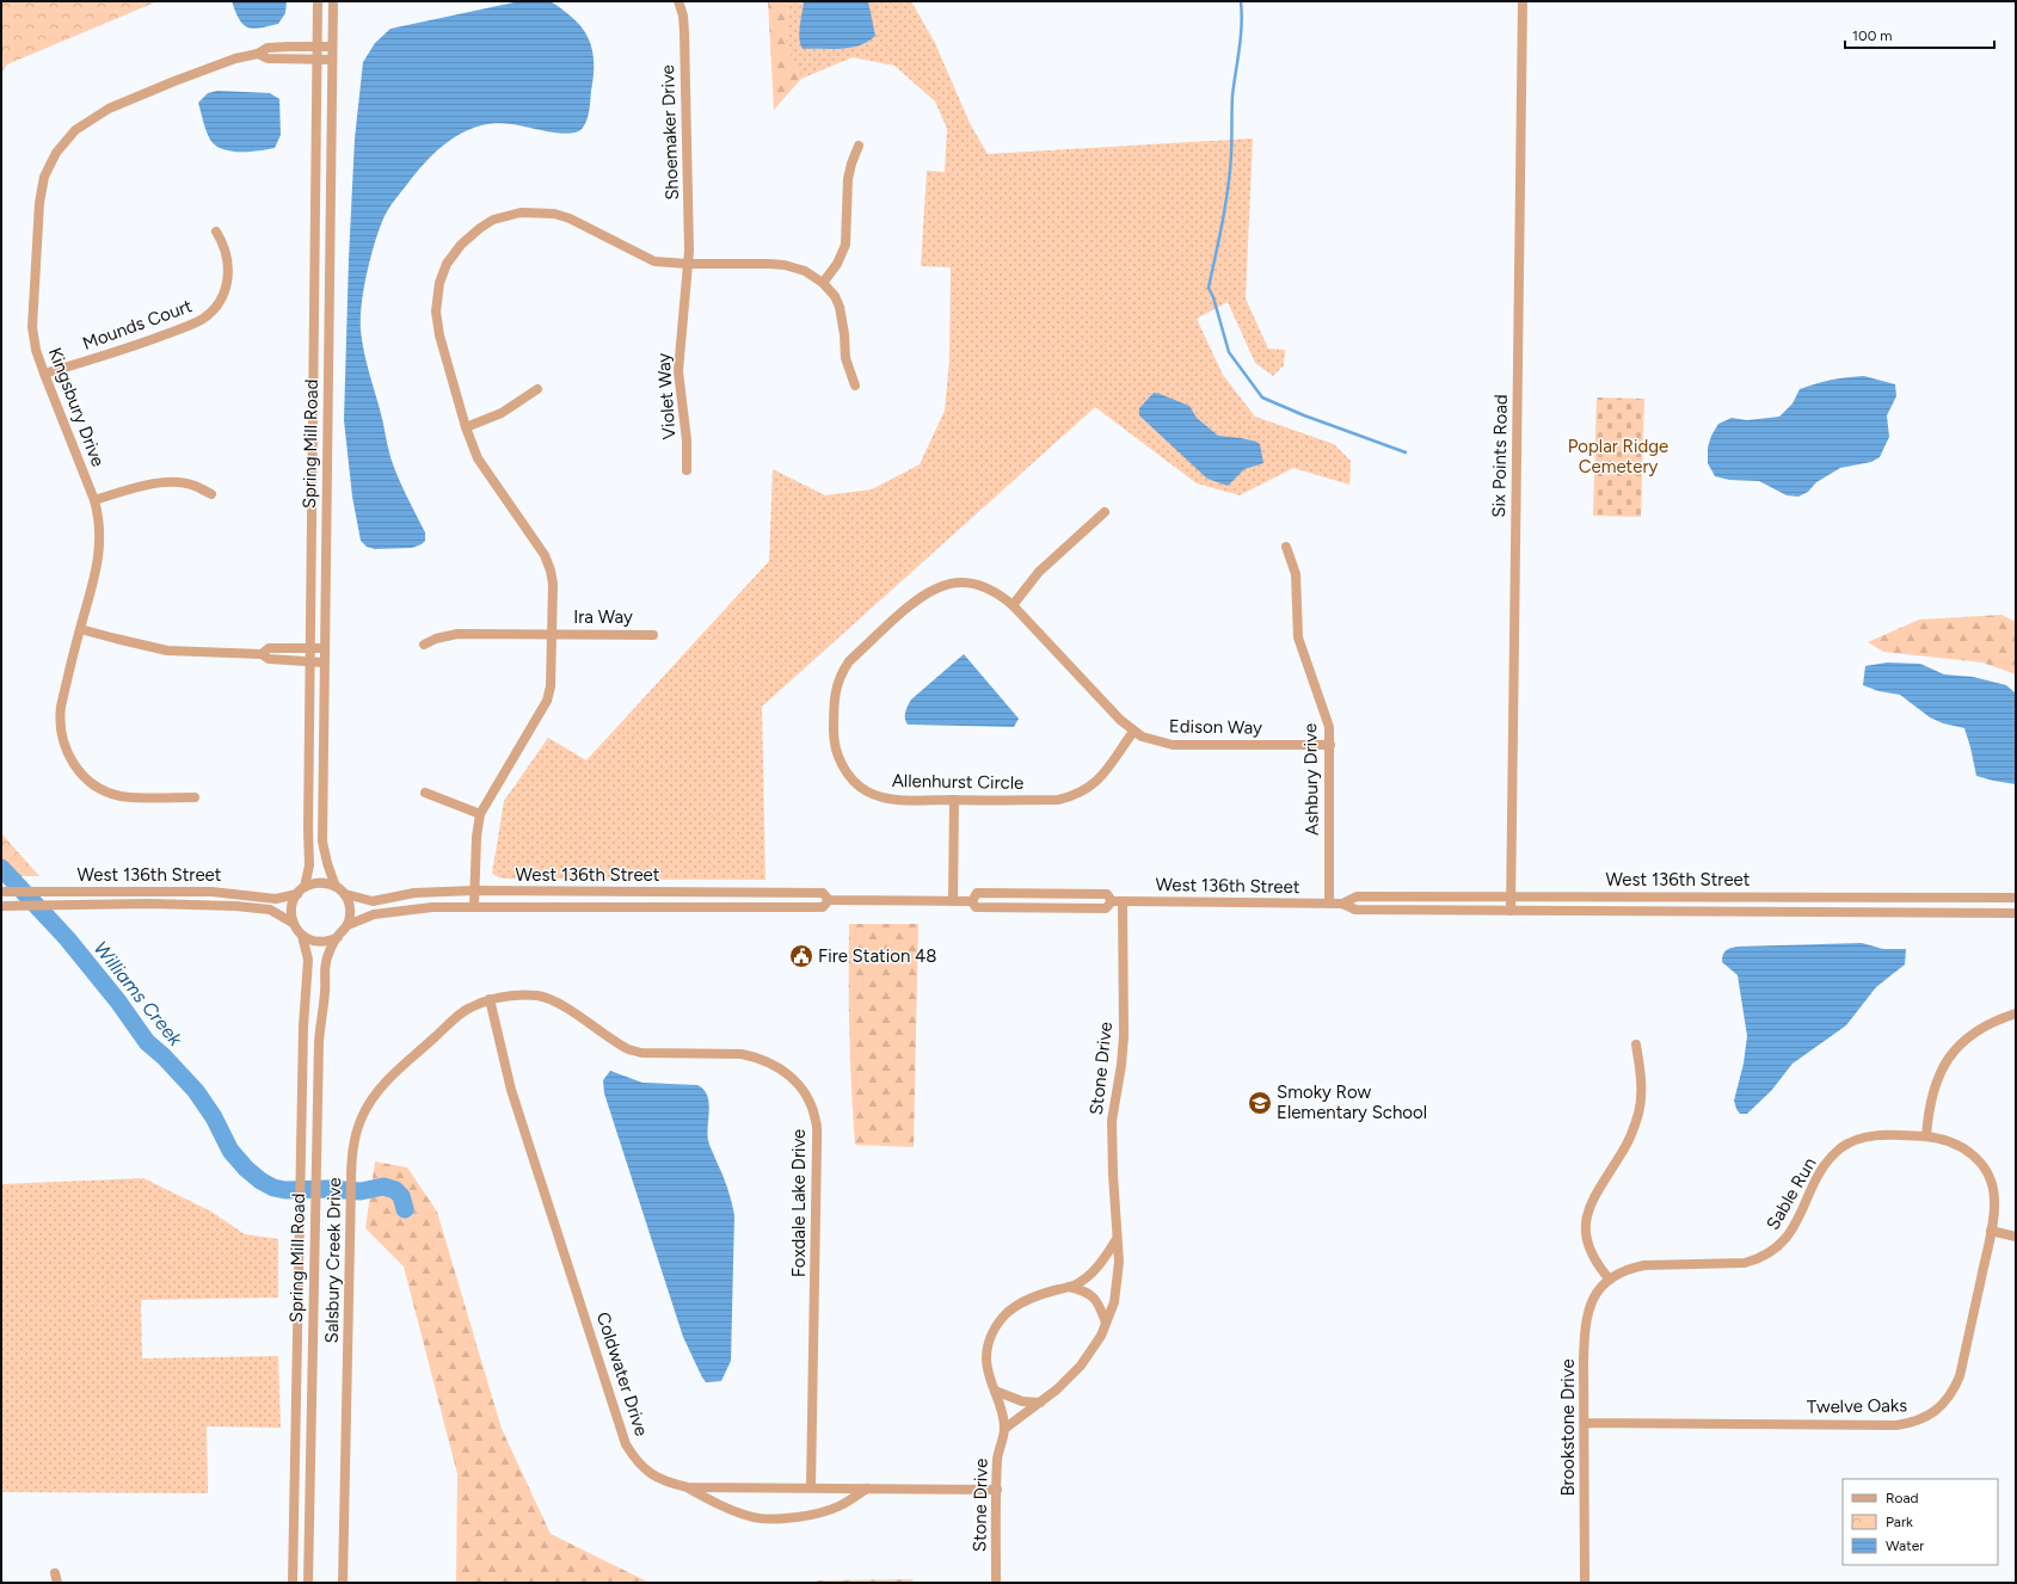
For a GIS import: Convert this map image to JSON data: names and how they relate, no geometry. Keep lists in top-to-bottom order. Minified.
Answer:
{"streets":{"street":["Shoemaker Drive","Mounds Court","Violet Way","Kingsbury Drive","Spring Mill Road","Six Points Road","Ira Way","Edison Way","Ashbury Drive","Allenhurst Circle","West 136th Street","Stone Drive","Sable Run","Foxdale Lake Drive","Salsbury Creek Drive","Coldwater Drive","Twelve Oaks","Brookstone Drive"]},"crossings":[["Shoemaker Drive","Violet Way"],["Mounds Court","Kingsbury Drive"],["Kingsbury Drive","Spring Mill Road"],["Spring Mill Road","West 136th Street"],["Six Points Road","West 136th Street"],["Edison Way","Ashbury Drive"],["Edison Way","Allenhurst Circle"],["Ashbury Drive","West 136th Street"],["West 136th Street","Stone Drive"],["Stone Drive","Coldwater Drive"],["Sable Run","Twelve Oaks"],["Sable Run","Brookstone Drive"],["Foxdale Lake Drive","Salsbury Creek Drive"],["Foxdale Lake Drive","Coldwater Drive"],["Salsbury Creek Drive","Coldwater Drive"],["Twelve Oaks","Brookstone Drive"]],"water":["Williams Creek"],"parks":["Poplar Ridge Cemetery"],"places":{"public building":["Fire Station 48"],"school or university":["Smoky Row Elementary School"]},"legend":["Road","Park","Water"],"scale_bar":"100 m"}
